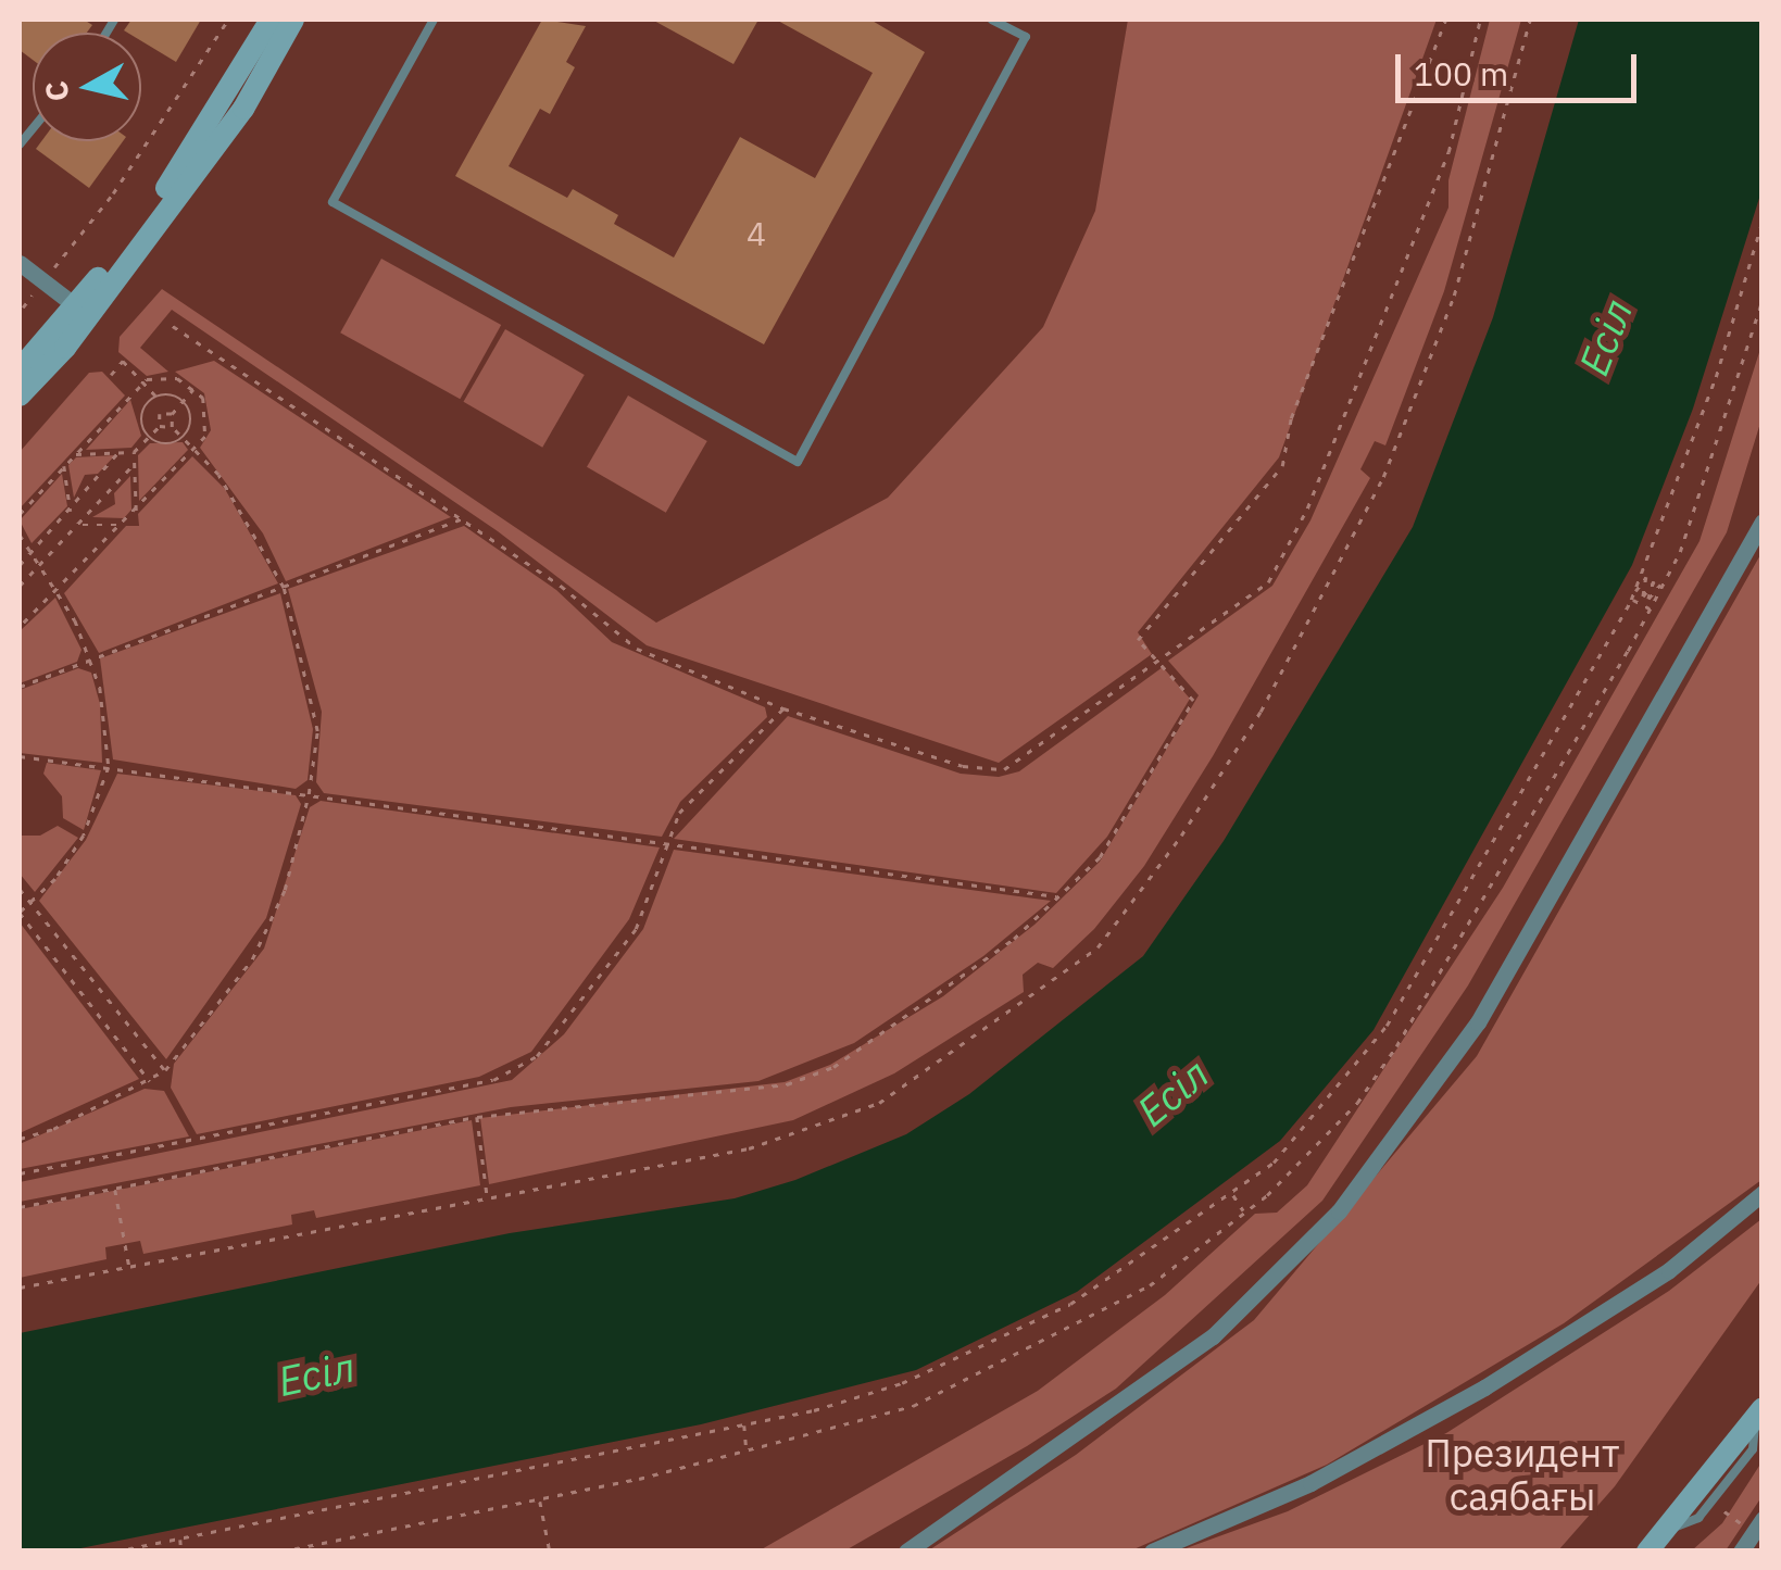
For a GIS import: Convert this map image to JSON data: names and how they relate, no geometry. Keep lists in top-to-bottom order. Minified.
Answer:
{"water":["Есіл"],"parks":["Президент саябағы"],"house_numbers":["4"],"scale_bar":"100 m","north":"left"}
